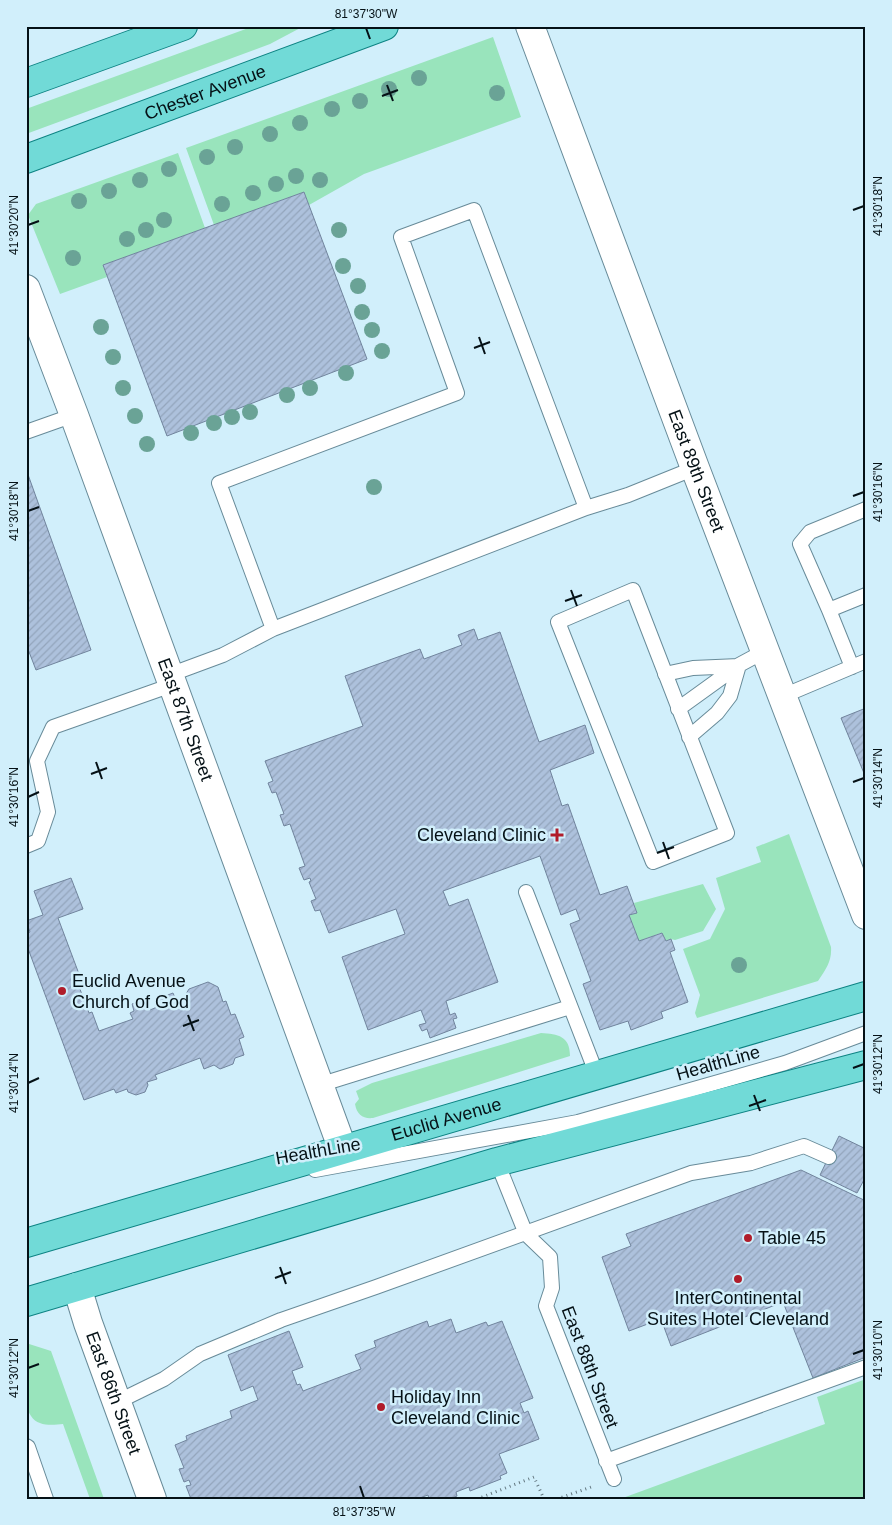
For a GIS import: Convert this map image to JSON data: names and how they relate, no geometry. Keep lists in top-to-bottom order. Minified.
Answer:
{"streets":{"main road":["Chester Avenue","Euclid Avenue"],"street":["East 89th Street","East 87th Street","East 86th Street"],"lane":["HealthLine","East 88th Street"]},"crossings":[["East 87th Street","Euclid Avenue"],["HealthLine","Euclid Avenue"]],"places":{"health":["Cleveland Clinic"],"other":["Euclid Avenue Church of God","Table 45","InterContinental Suites Hotel Cleveland","Holiday Inn Cleveland Clinic"]},"coordinates":["81°37'30\"W","41°30'18\"N","41°30'20\"N","41°30'16\"N","41°30'14\"N","41°30'12\"N","41°30'10\"N","81°37'35\"W"]}
